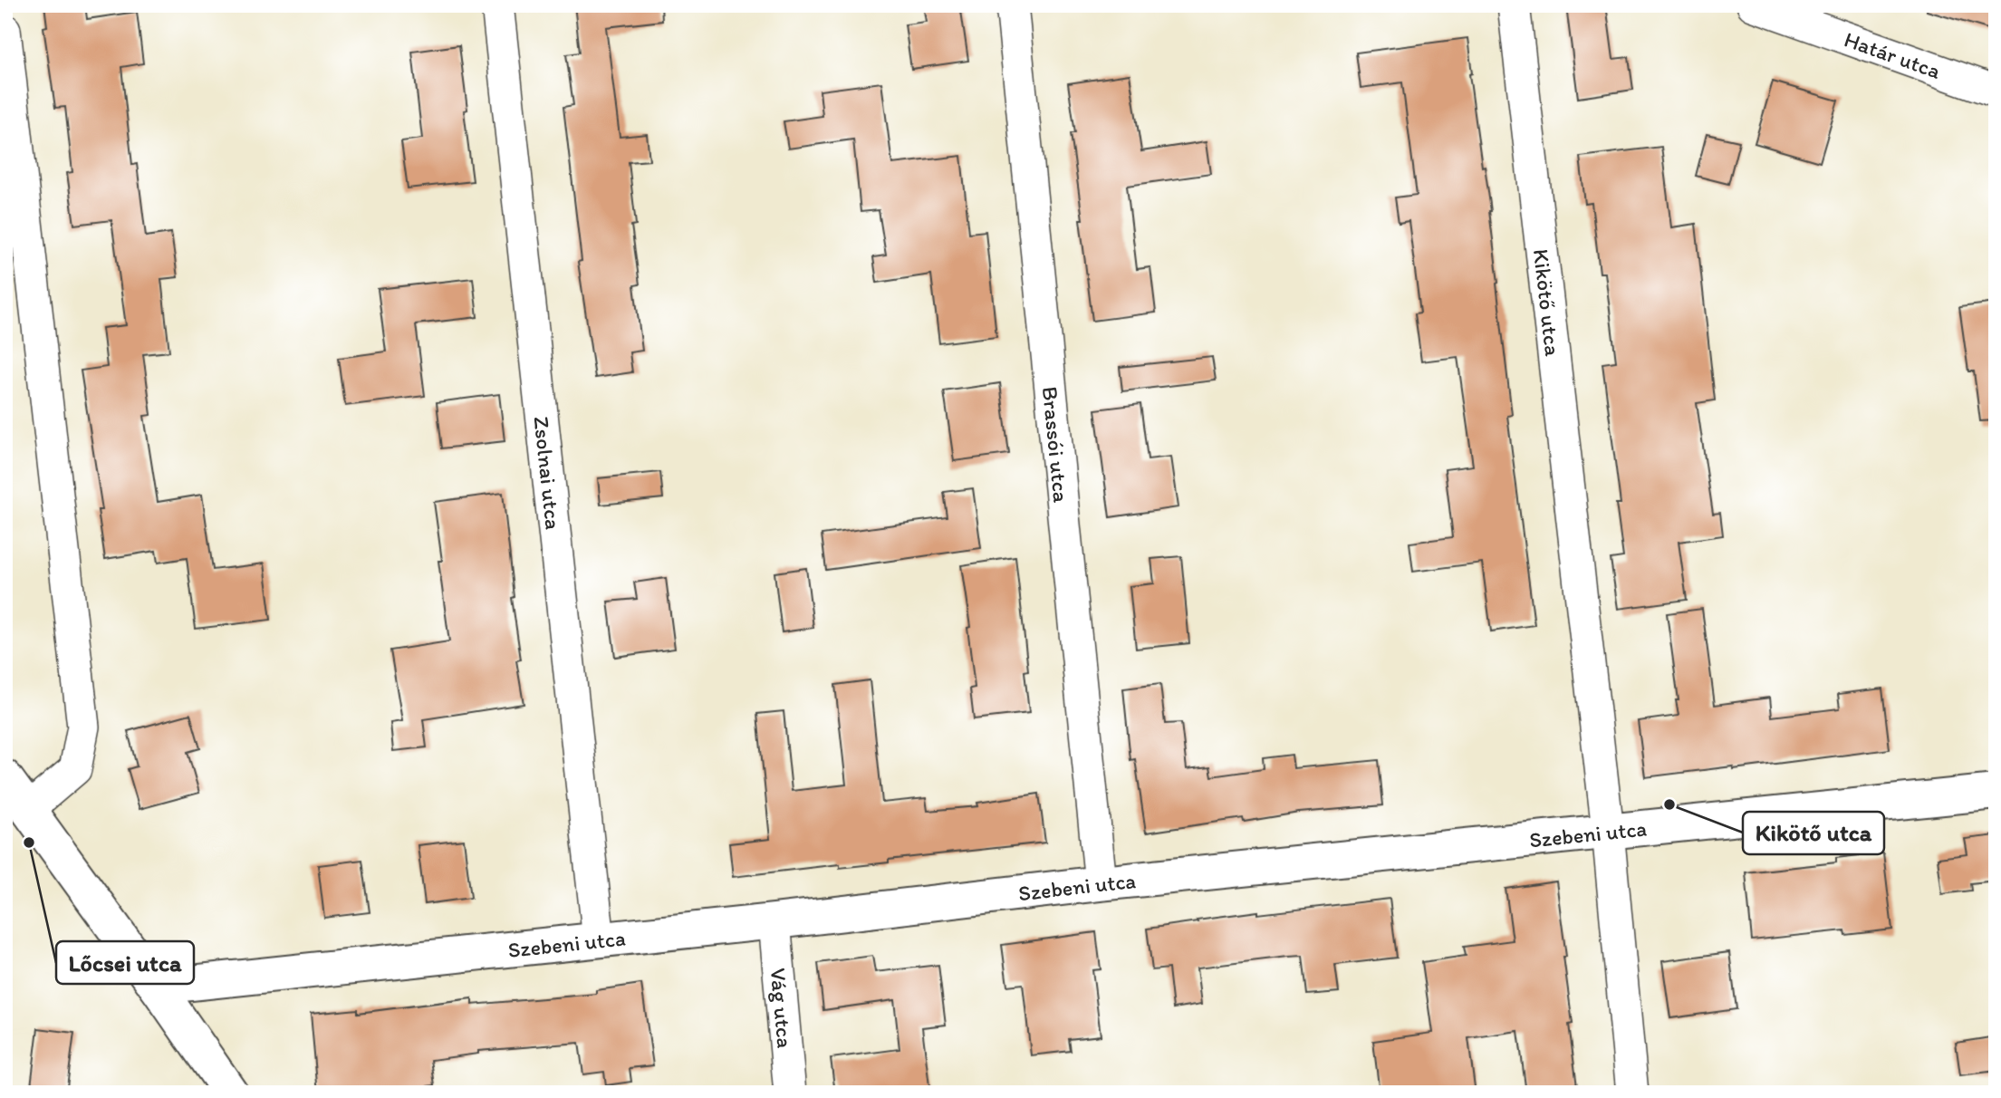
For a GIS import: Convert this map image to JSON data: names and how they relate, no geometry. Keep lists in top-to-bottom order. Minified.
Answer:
{"streets":{"street":["Határ utca","Kikötő utca","Brassói utca","Zsolnai utca","Szebeni utca","Vág utca"]},"crossings":[["Kikötő utca","Szebeni utca"],["Brassói utca","Szebeni utca"],["Zsolnai utca","Szebeni utca"],["Szebeni utca","Vág utca"]],"places":["Kikötő utca","Lőcsei utca"]}
